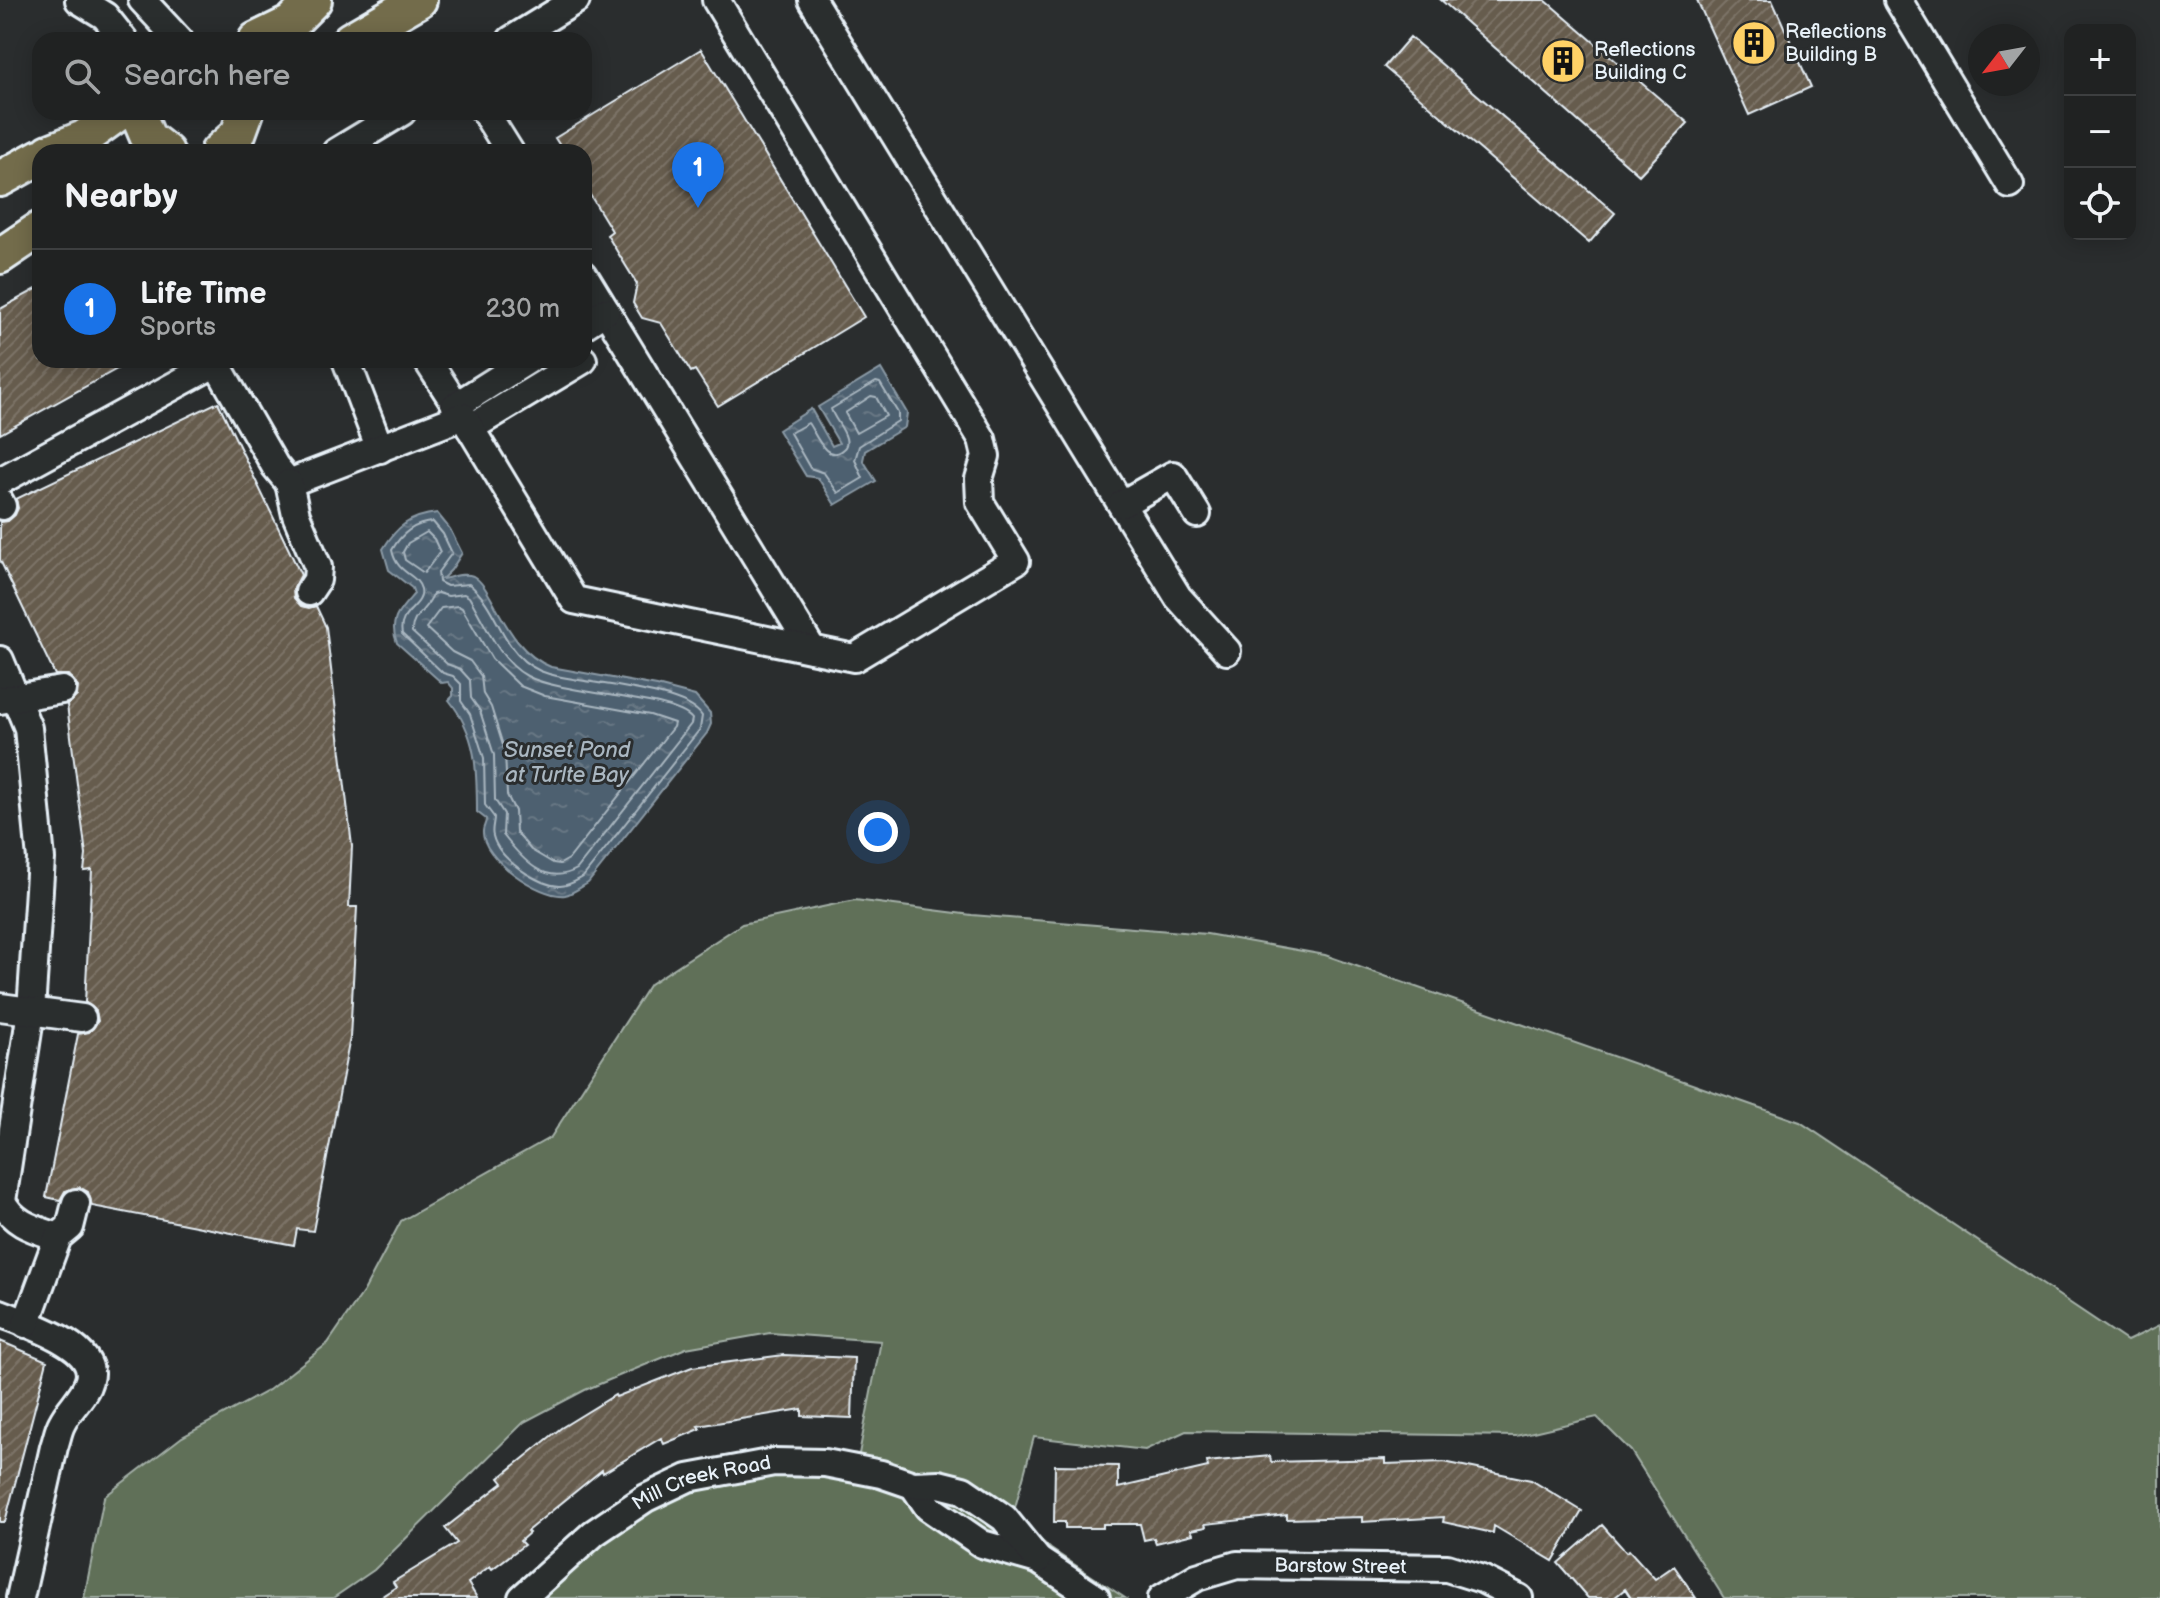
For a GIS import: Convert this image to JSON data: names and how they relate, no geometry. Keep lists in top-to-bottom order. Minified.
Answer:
{"streets":{"street":["Mill Creek Road","Barstow Street"]},"water":["Sunset Pond at Turlte Bay"],"places":{"building":["Reflections Building B","Reflections Building C"]},"north":"bottom left","page":{"map_buttons":["+","−"],"search":"Search here","pins":"1","heading":"Nearby","list":[{"mark":"1","name":"Life Time","note":"Sports","value":"230 m"}]}}
